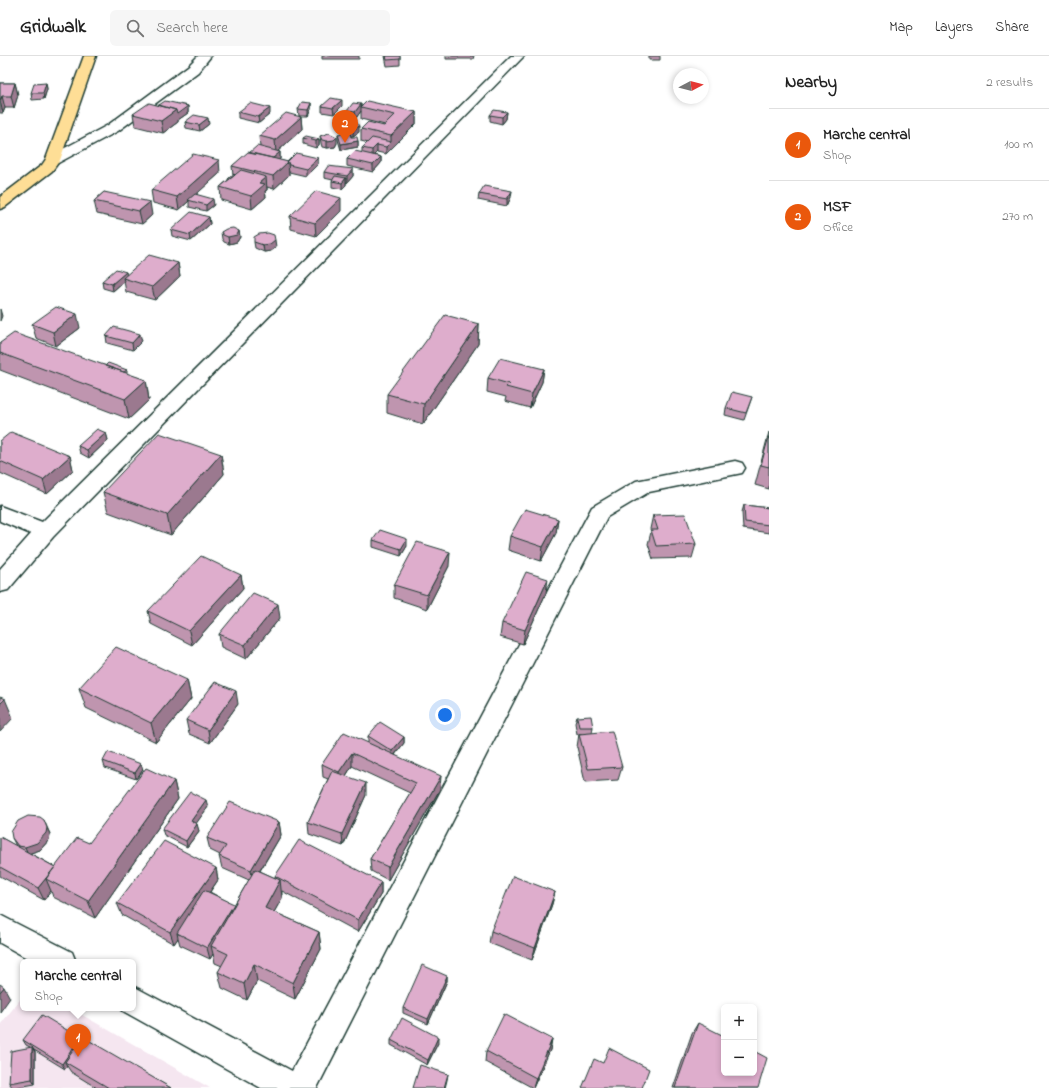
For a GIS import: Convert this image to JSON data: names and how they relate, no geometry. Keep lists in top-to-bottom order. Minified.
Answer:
{"north":"right","page":{"header":"Gridwalk","search":"Search here","nav":["Map","Layers","Share"],"heading":["Nearby","2 results"],"list":[{"mark":"1","name":"Marche central","note":"Shop","value":"100 m"},{"mark":"2","name":"MSF","note":"Office","value":"270 m"}],"pins":["2","1"],"popup":["Marche central","Shop"],"map_buttons":["+","−"]}}
